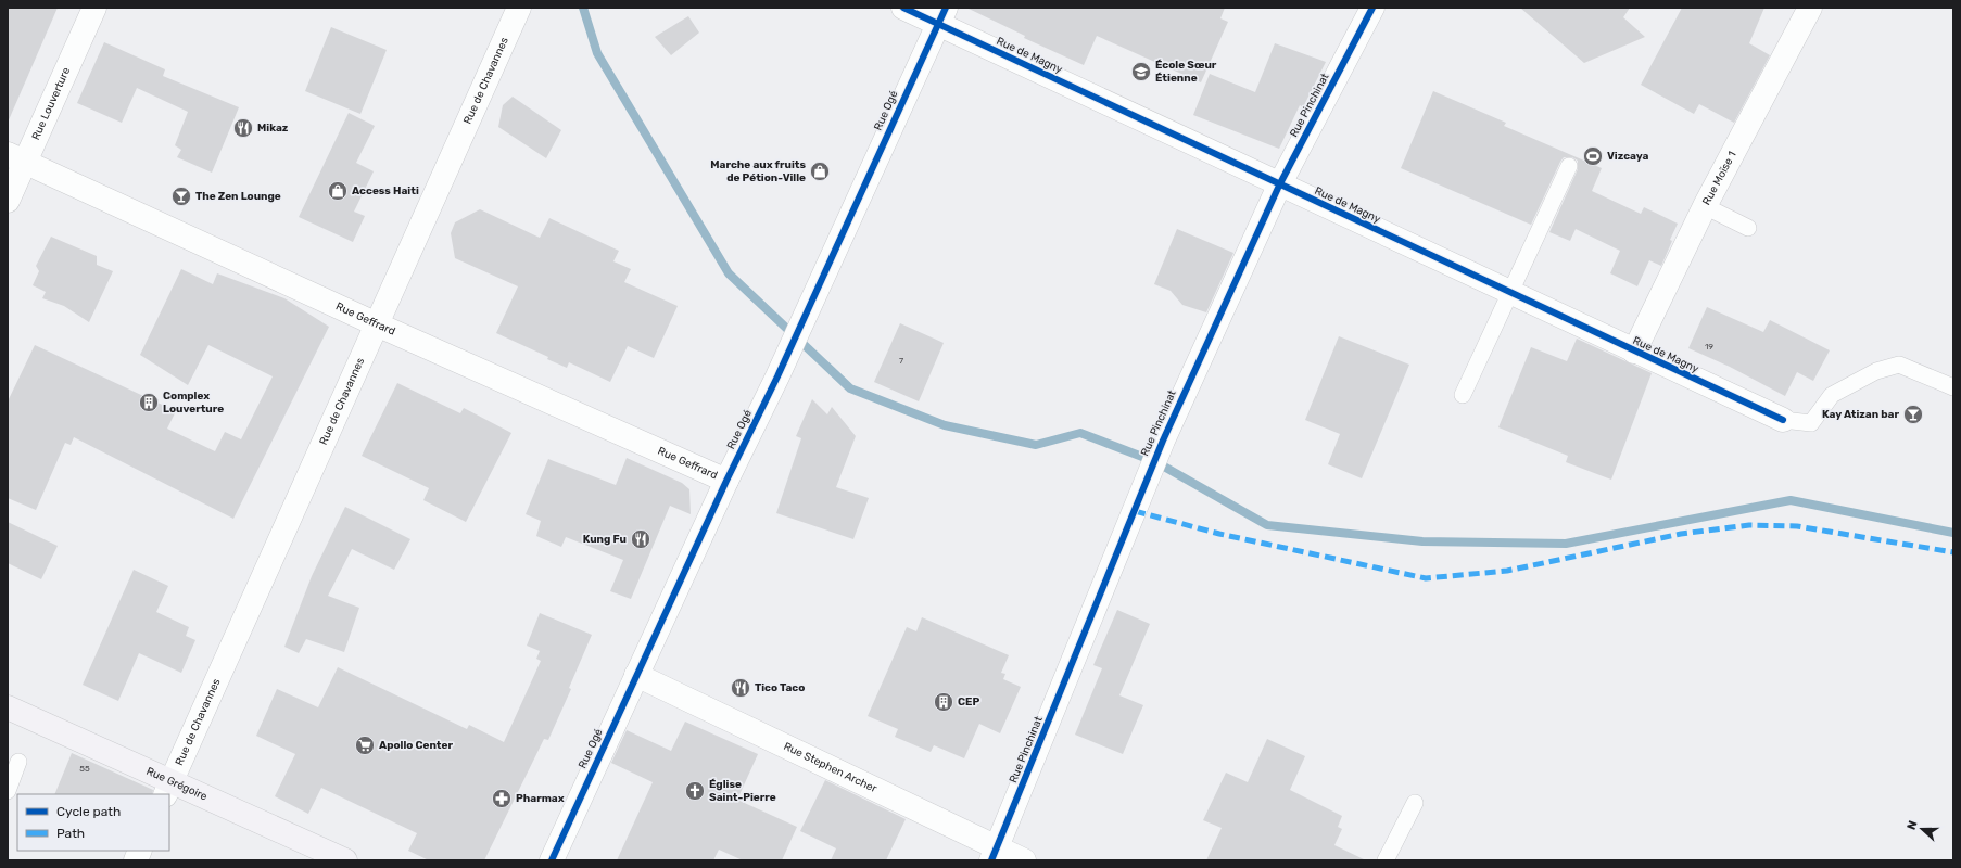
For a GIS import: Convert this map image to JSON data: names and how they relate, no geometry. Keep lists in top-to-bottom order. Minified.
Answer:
{"streets":{"main road":["Rue Grégoire"],"street":["Rue de Magny","Rue de Chavannes","Rue Louverture","Rue Pinchinat","Rue Ogé","Rue Moïse 1","Rue Geffrard","Rue Stephen Archer"]},"crossings":[["Rue de Magny","Rue Pinchinat"],["Rue de Magny","Rue Ogé"],["Rue de Magny","Rue Moïse 1"],["Rue de Chavannes","Rue Geffrard"],["Rue de Chavannes","Rue Grégoire"],["Rue Louverture","Rue Geffrard"],["Rue Pinchinat","Rue Stephen Archer"],["Rue Ogé","Rue Geffrard"],["Rue Ogé","Rue Stephen Archer"]],"places":{"school or university":["École Sœur Étienne"],"restaurant":["Mikaz","Kung Fu","Tico Taco"],"sports":["Vizcaya"],"shop":["Marche aux fruits de Pétion-Ville","Access Haiti"],"bar":["The Zen Lounge","Kay Atizan bar"],"building":["Complex Louverture","CEP"],"supermarket":["Apollo Center"],"church":["Église Saint-Pierre"],"pharmacy":["Pharmax"]},"house_numbers":["19","7","55"],"legend":["Cycle path","Path"],"north":"left"}
